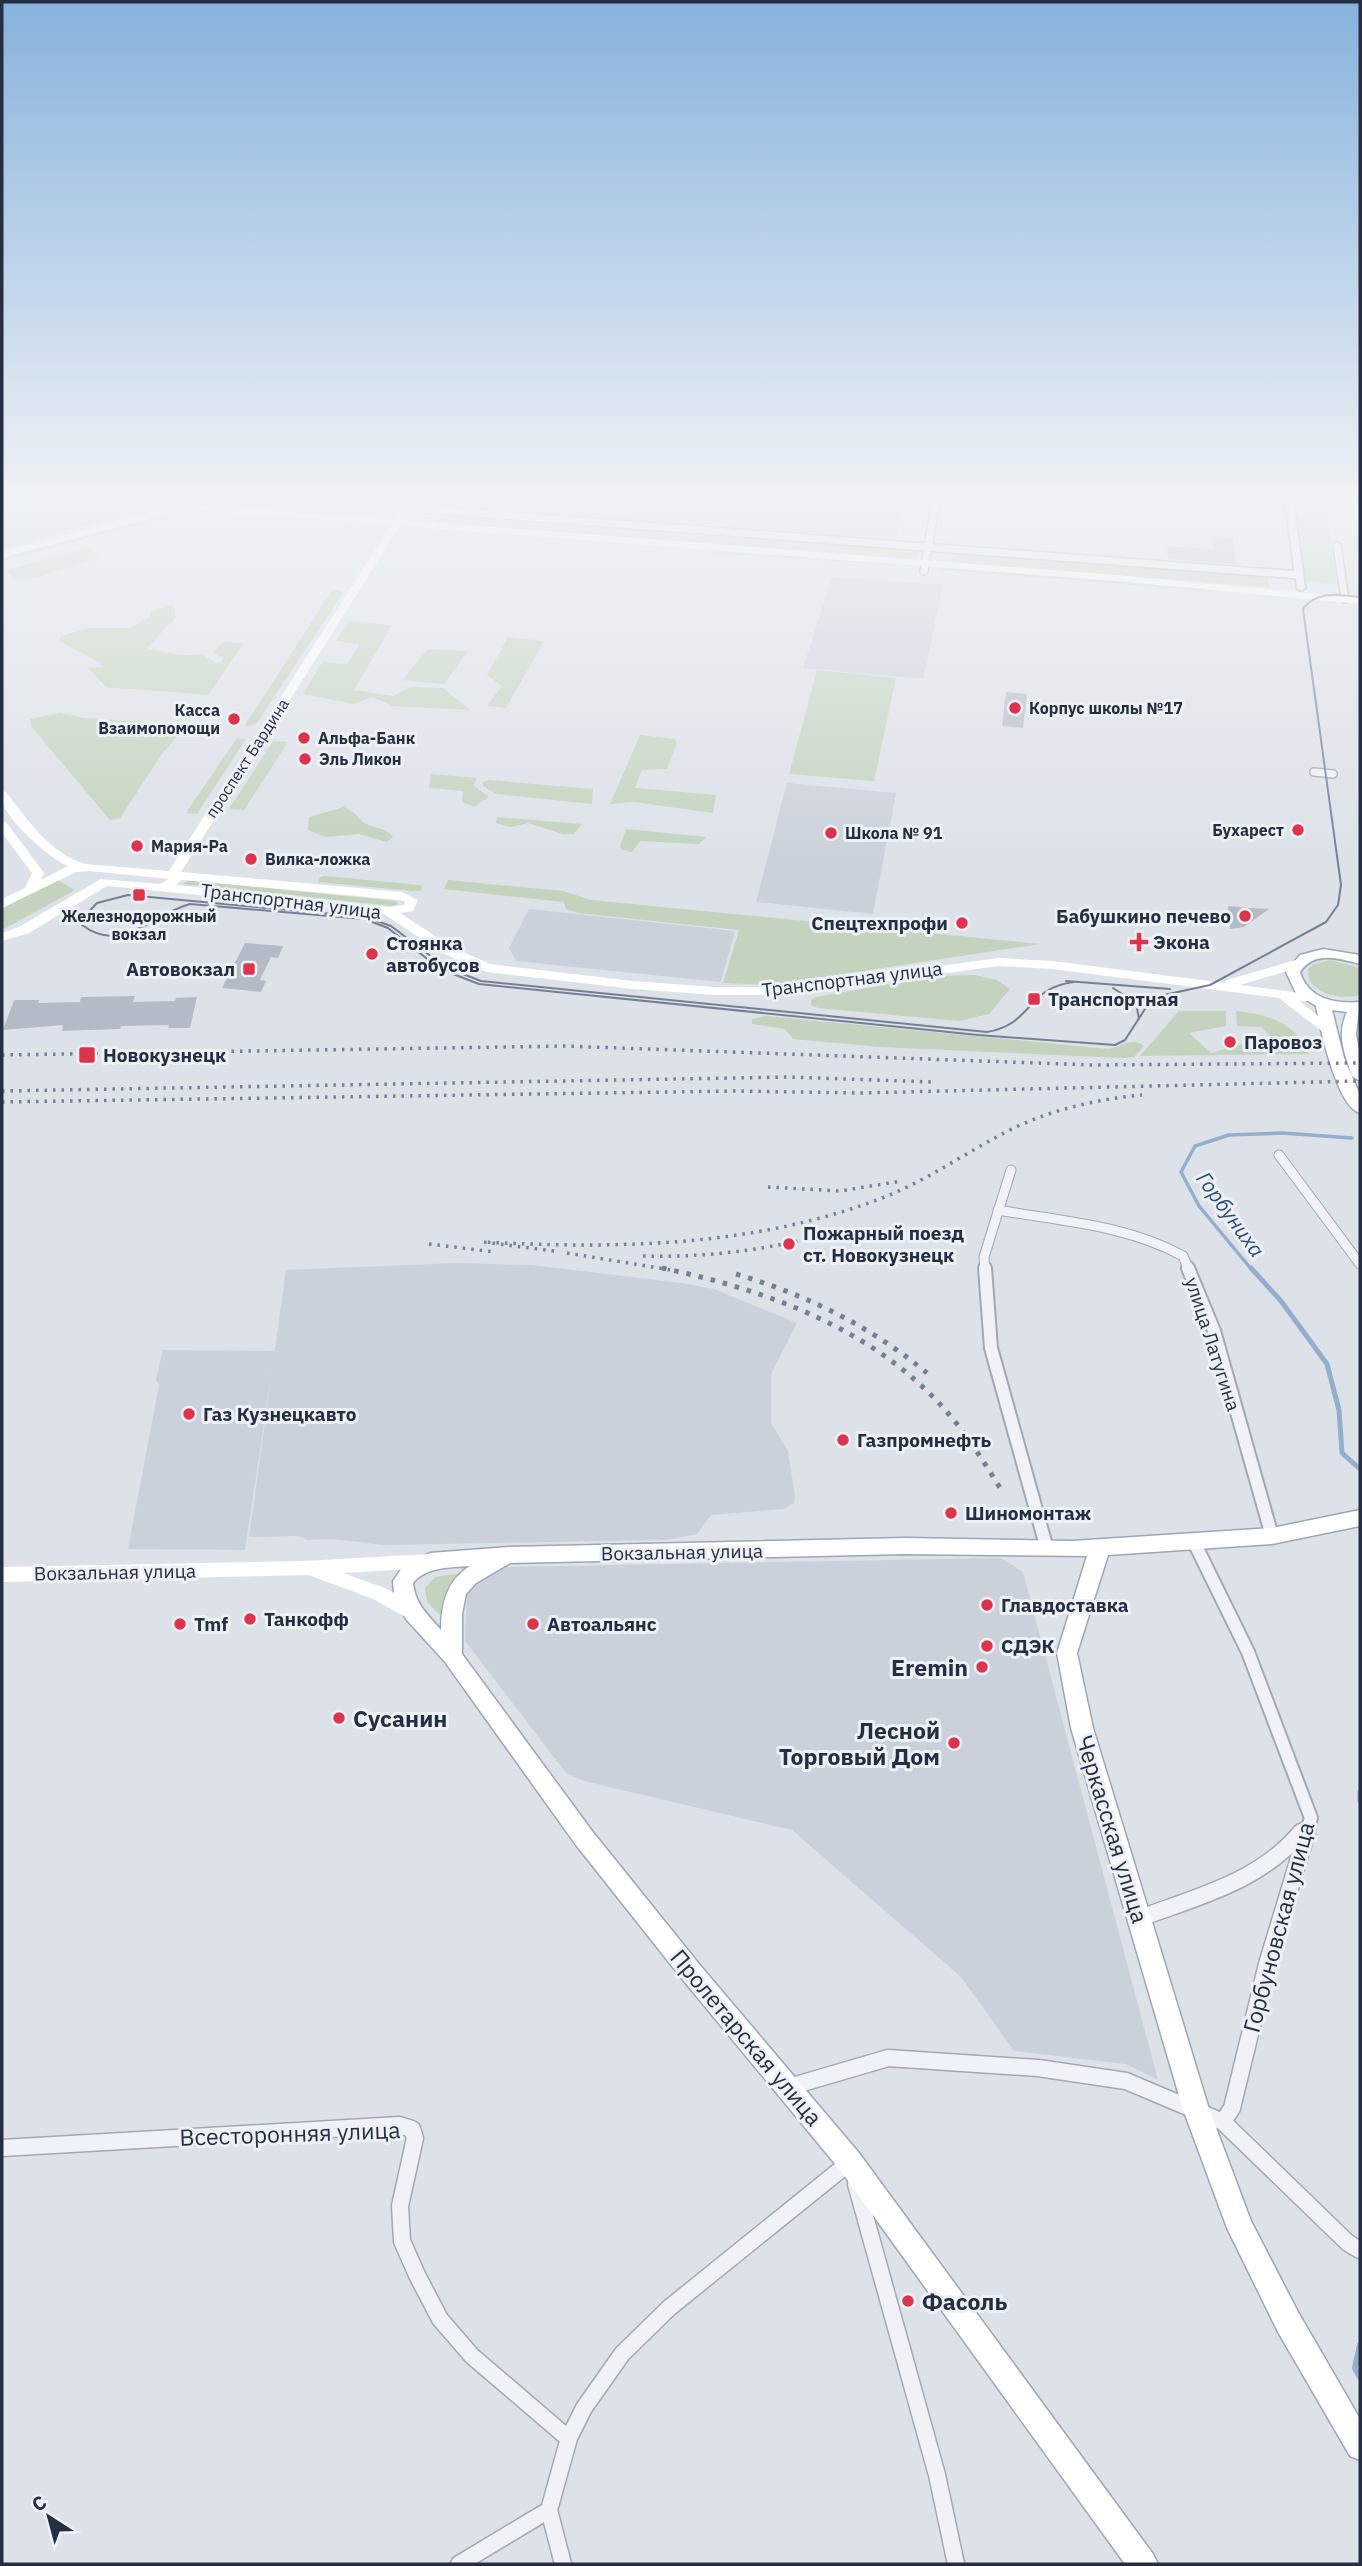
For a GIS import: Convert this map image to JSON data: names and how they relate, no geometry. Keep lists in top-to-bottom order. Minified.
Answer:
{"streets":{"main road":["проспект Бардина","Транспортная улица","Вокзальная улица","Черкасская улица","Пролетарская улица"],"street":["улица Латугина","Горбуновская улица","Всесторонняя улица"]},"crossings":[["проспект Бардина","Транспортная улица"],["улица Латугина","Вокзальная улица"],["Вокзальная улица","Черкасская улица"],["Вокзальная улица","Горбуновская улица"],["Вокзальная улица","Пролетарская улица"]],"water":["Горбуниха"],"places":{"other":["Корпус школы №17","Касса Взаимопомощи","Альфа-Банк","Эль Ликон","Бухарест","Школа № 91","Мария-Ра","Вилка-ложка","Бабушкино печево","Спецтехпрофи","Стоянка автобусов","Паровоз","Пожарный поезд ст. Новокузнецк","Газ Кузнецкавто","Газпромнефть","Шиномонтаж","Главдоставка","Танкофф","Tmf","Автоальянс","СДЭК","Eremin","Сусанин","Лесной Торговый Дом","Фасоль"],"transit":["Железнодорожный вокзал","Автовокзал","Транспортная","Новокузнецк"],"health":["Экона"]},"north":"top left"}
